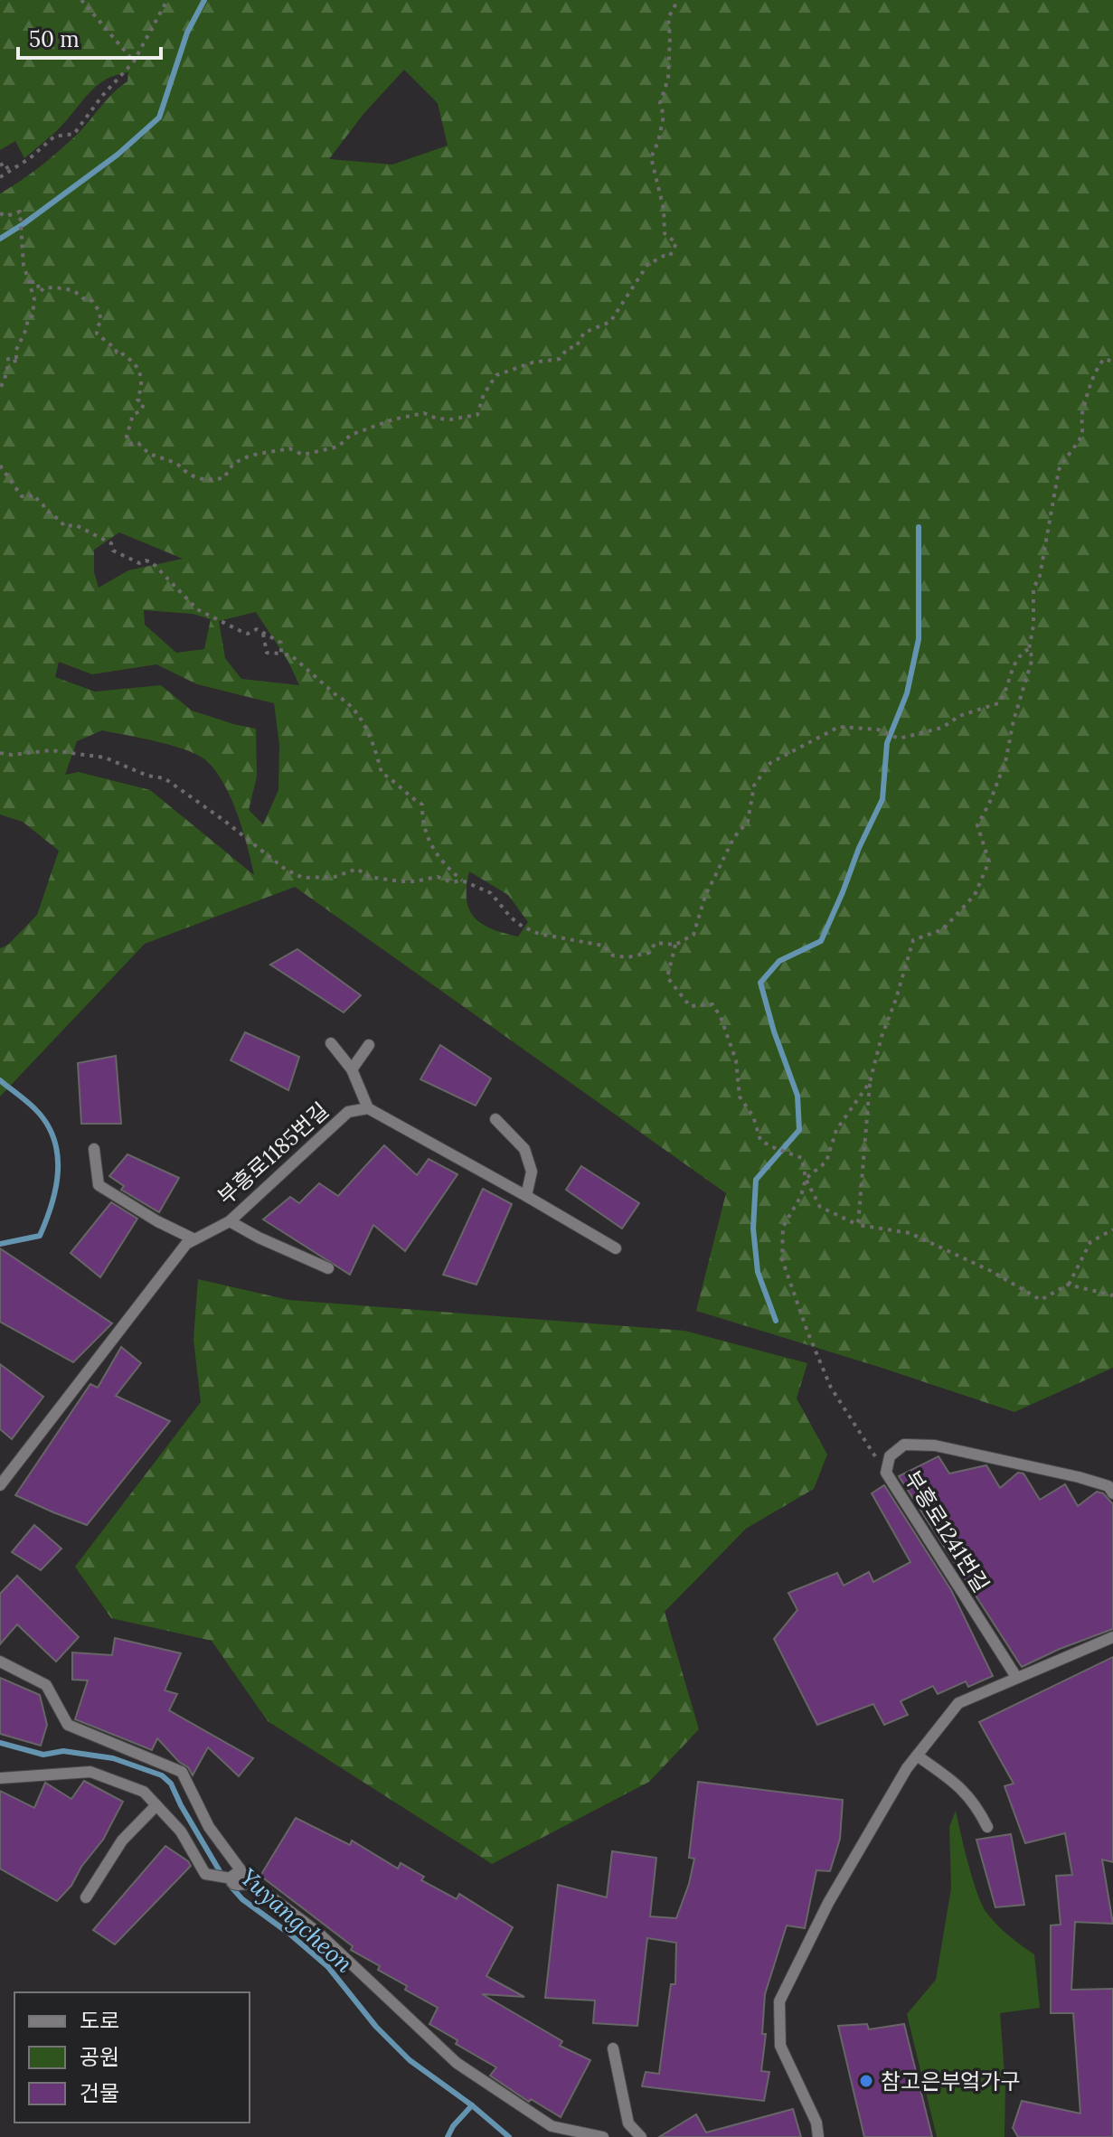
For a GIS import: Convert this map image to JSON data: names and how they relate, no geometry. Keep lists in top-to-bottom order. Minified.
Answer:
{"streets":{"lane":["부흥로1185번길","부흥로1241번길"]},"water":["Yuyangcheon"],"places":["참고은부엌가구"],"legend":["도로","공원","건물"],"scale_bar":"50 m"}
